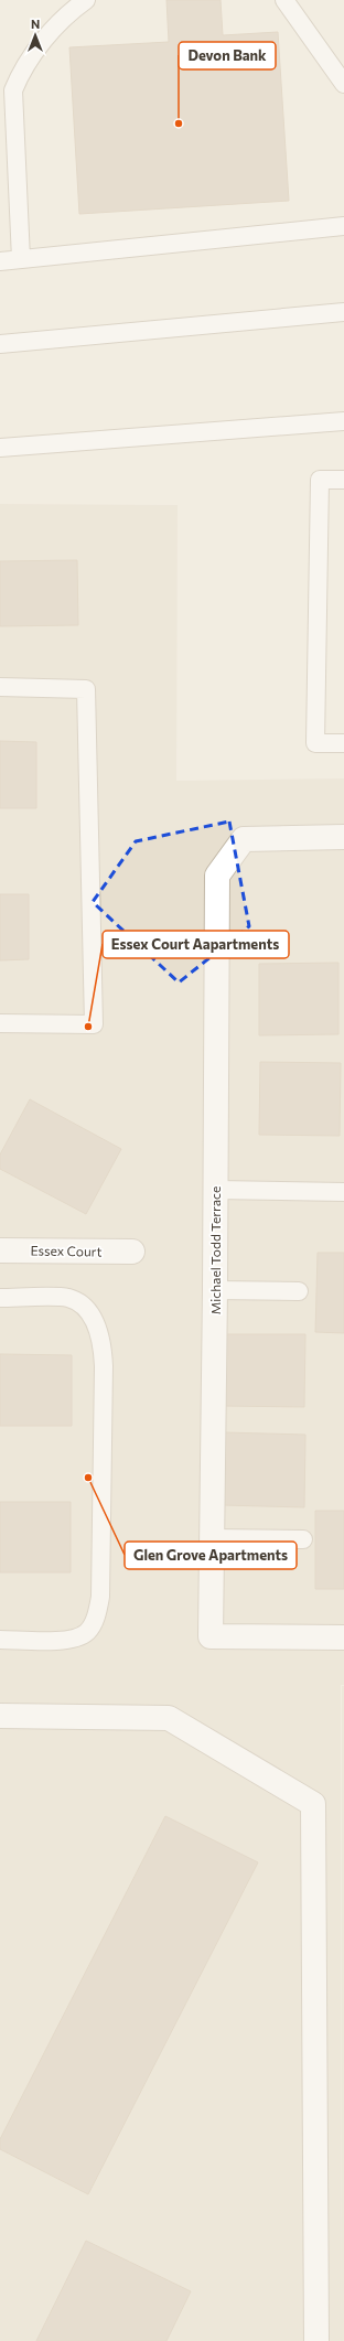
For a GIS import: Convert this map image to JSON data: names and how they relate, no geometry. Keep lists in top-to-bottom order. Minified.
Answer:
{"streets":{"street":["Essex Court","Michael Todd Terrace"]},"places":["Devon Bank","Essex Court Aapartments","Glen Grove Apartments"],"north":"top"}
